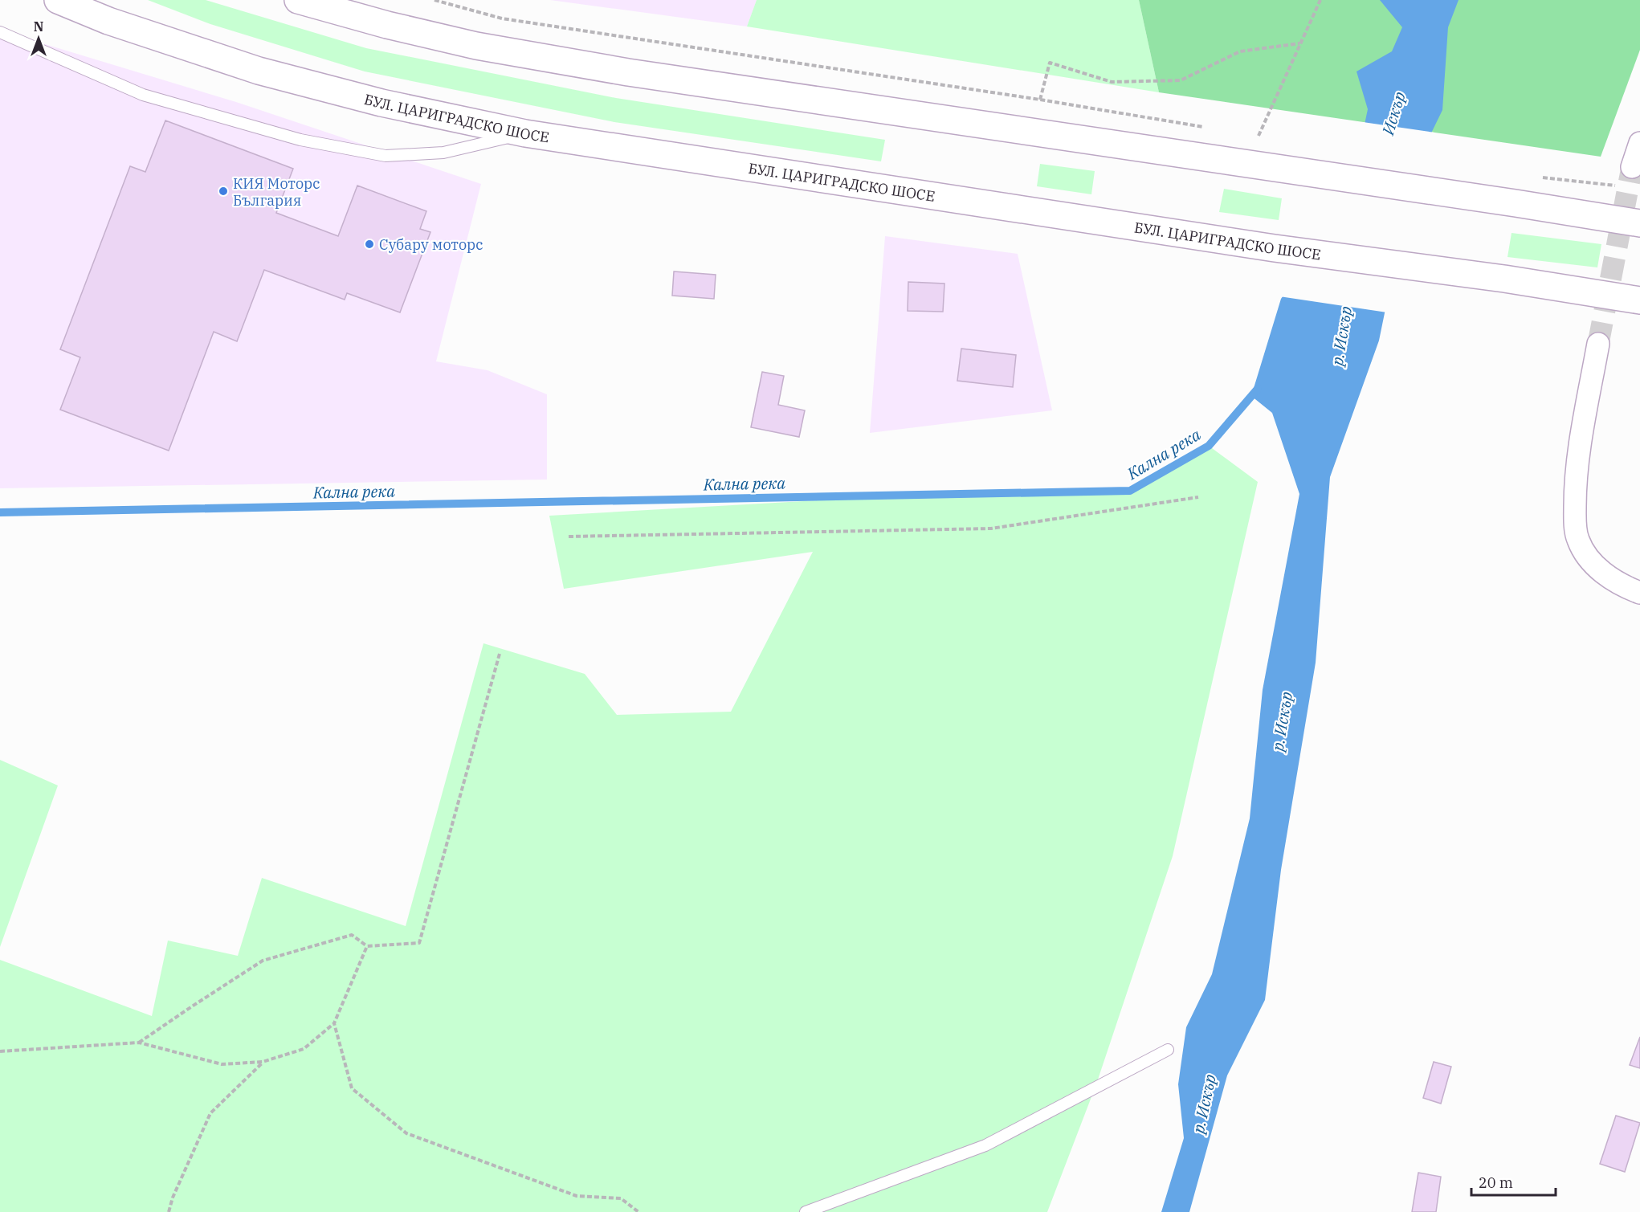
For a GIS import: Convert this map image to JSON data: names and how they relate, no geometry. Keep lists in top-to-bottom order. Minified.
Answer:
{"streets":{"highway":["БУЛ. ЦАРИГРАДСКО ШОСЕ"]},"water":["Искър","р. Искър","Кална река"],"places":["КИЯ Моторс България","Субару моторс"],"scale_bar":"20 m","north":"top"}
